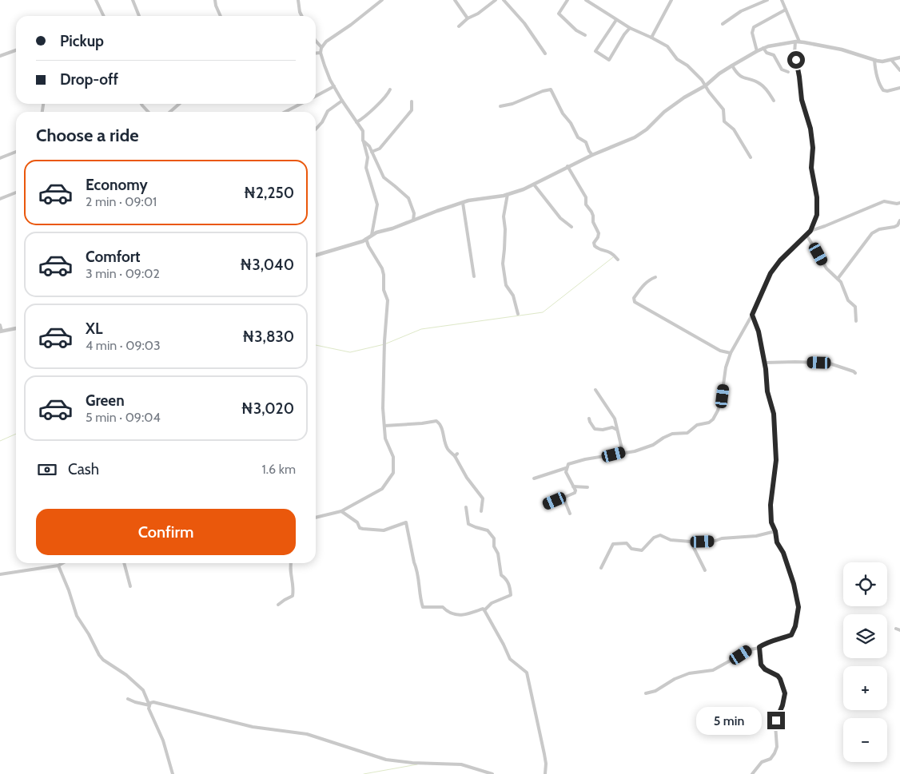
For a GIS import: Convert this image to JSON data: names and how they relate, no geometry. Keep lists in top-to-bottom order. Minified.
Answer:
{"page":{"banner":["Pickup","Drop-off"],"heading":"Choose a ride","list":[{"name":"Economy","note":"2 min · 09:01","value":"₦2,250"},{"name":"Comfort","note":"3 min · 09:02","value":"₦3,040"},{"name":"XL","note":"4 min · 09:03","value":"₦3,830"},{"name":"Green","note":"5 min · 09:04","value":"₦3,020"}],"pay":["Cash","1.6 km"],"buttons":"Confirm","map_buttons":["+","−"],"bubble":"5 min"}}
